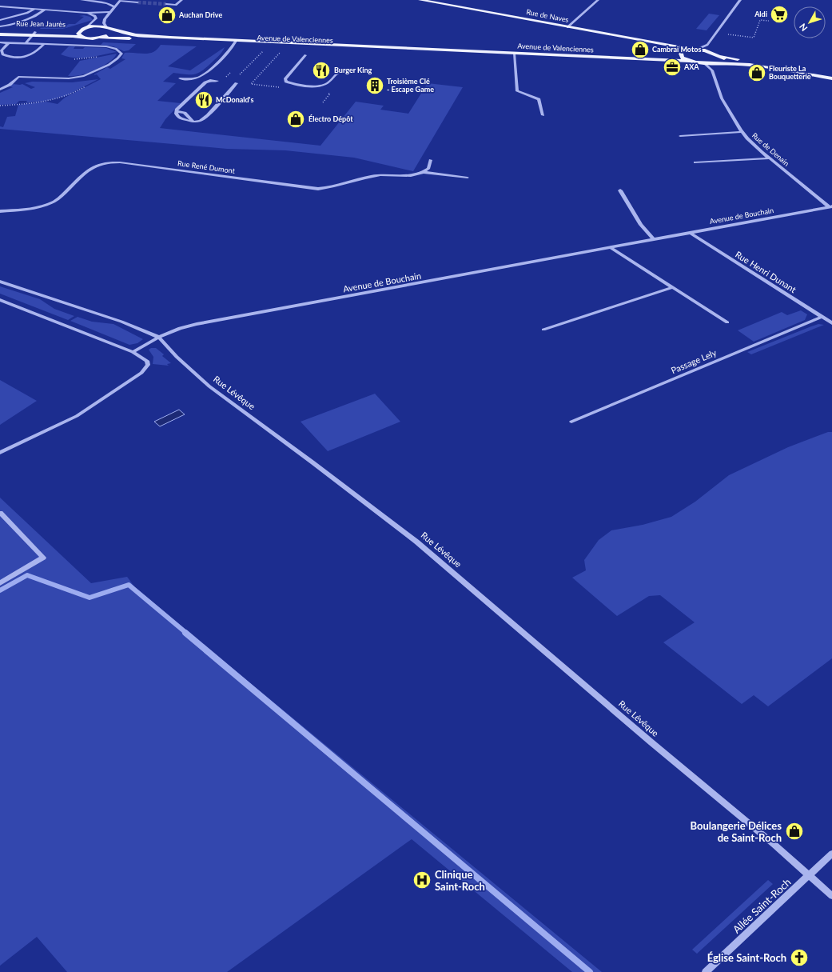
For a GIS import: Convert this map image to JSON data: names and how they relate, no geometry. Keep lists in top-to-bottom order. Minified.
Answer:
{"streets":{"main road":["Rue de Naves","Rue Jean Jaurès","Avenue de Valenciennes"],"street":["Rue de Denain","Rue René Dumont","Avenue de Bouchain","Rue Henri Dunant","Passage Lely","Rue Lévêque","Allée Saint-Roch"]},"crossings":[["Rue de Naves","Avenue de Valenciennes"],["Rue Jean Jaurès","Avenue de Valenciennes"],["Avenue de Valenciennes","Rue de Denain"],["Rue de Denain","Avenue de Bouchain"],["Avenue de Bouchain","Rue Henri Dunant"],["Avenue de Bouchain","Rue Lévêque"],["Rue Henri Dunant","Passage Lely"],["Rue Lévêque","Allée Saint-Roch"]],"places":{"supermarket":["Aldi"],"shop":["Auchan Drive","Cambrai Motos","Fleuriste La Bouquetterie","Électro Dépôt","Boulangerie Délices de Saint-Roch"],"office":["AXA"],"restaurant":["Burger King","McDonald's"],"building":["Troisième Clé - Escape Game"],"hospital":["Clinique Saint-Roch"],"church":["Église Saint-Roch"]},"north":"bottom left"}
